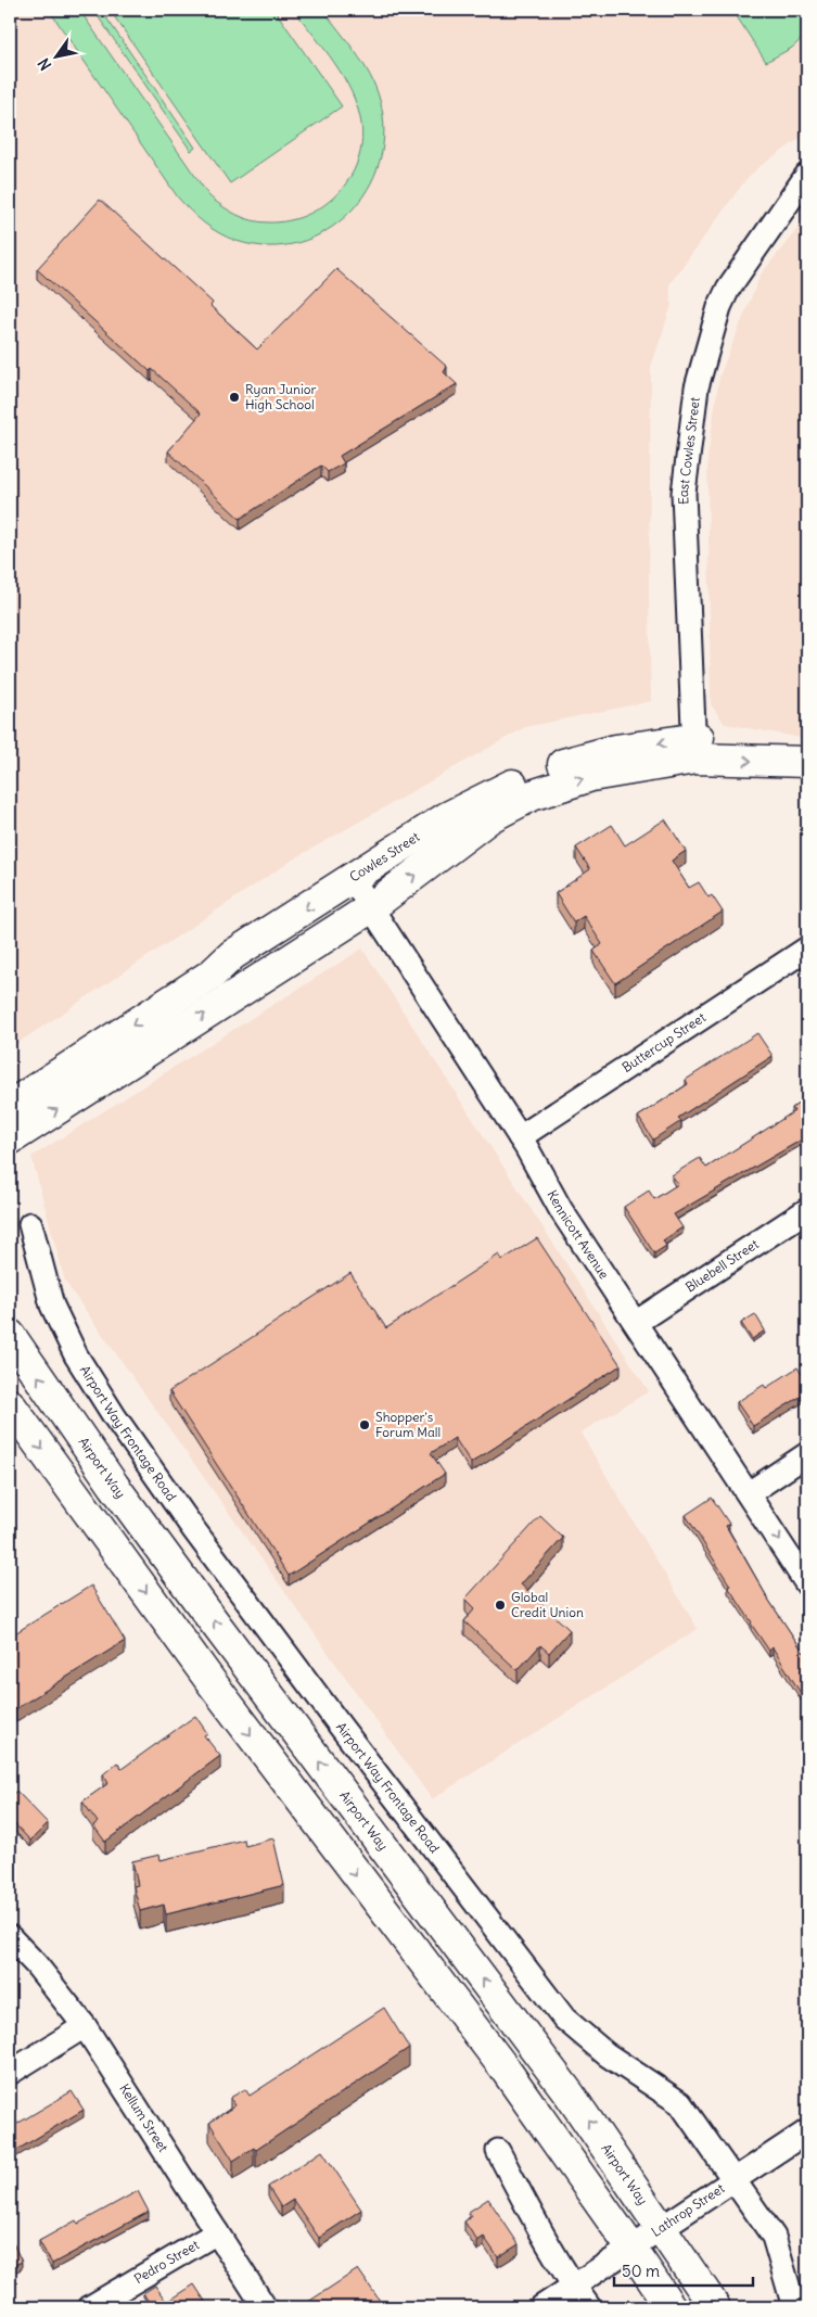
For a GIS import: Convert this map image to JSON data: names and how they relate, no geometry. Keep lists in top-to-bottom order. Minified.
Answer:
{"streets":{"main road":["Cowles Street","Airport Way"],"street":["East Cowles Street","Buttercup Street","Kennicott Avenue","Bluebell Street","Airport Way Frontage Road","Kellum Street","Lathrop Street","Pedro Street"]},"crossings":[["East Cowles Street","Cowles Street"],["Cowles Street","Kennicott Avenue"],["Buttercup Street","Kennicott Avenue"],["Kennicott Avenue","Bluebell Street"],["Airport Way Frontage Road","Lathrop Street"],["Airport Way","Lathrop Street"],["Kellum Street","Pedro Street"]],"places":["Ryan Junior High School","Shopper's Forum Mall","Global Credit Union"],"scale_bar":"50 m","north":"bottom left"}
